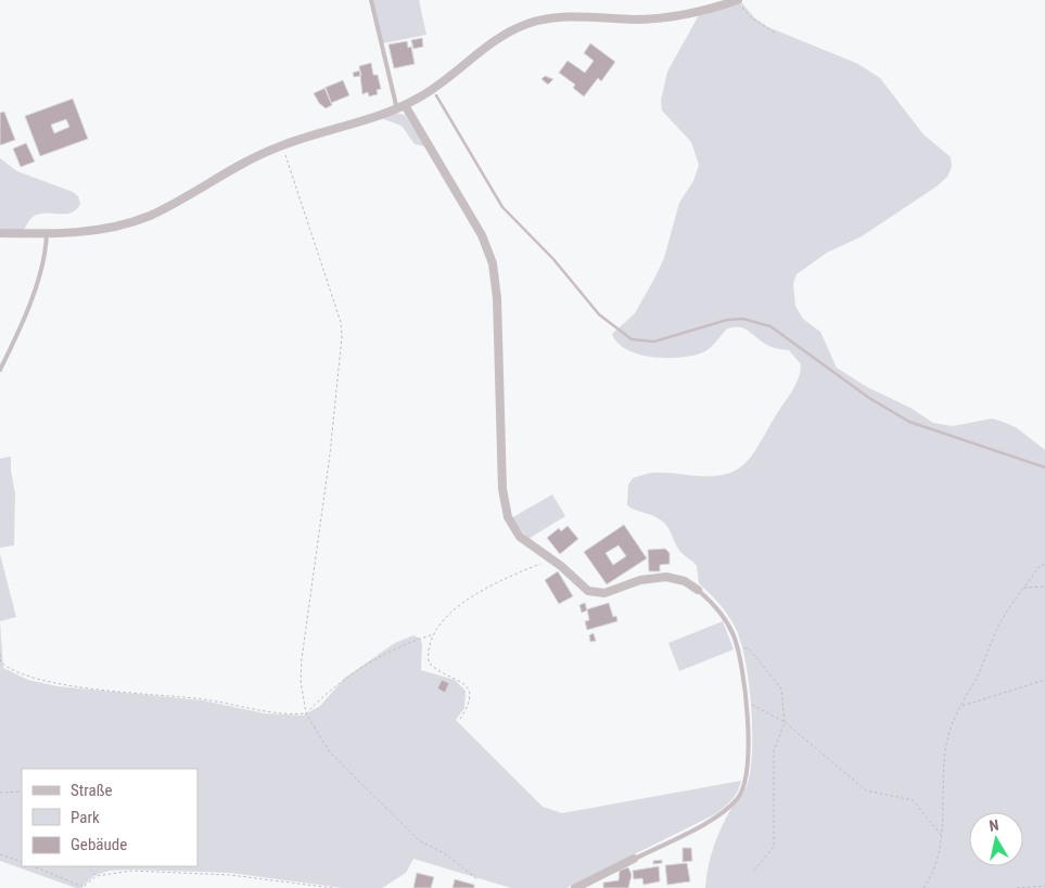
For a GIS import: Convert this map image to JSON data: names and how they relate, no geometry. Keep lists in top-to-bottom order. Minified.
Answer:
{"legend":["Straße","Park","Gebäude"],"north":"top"}
